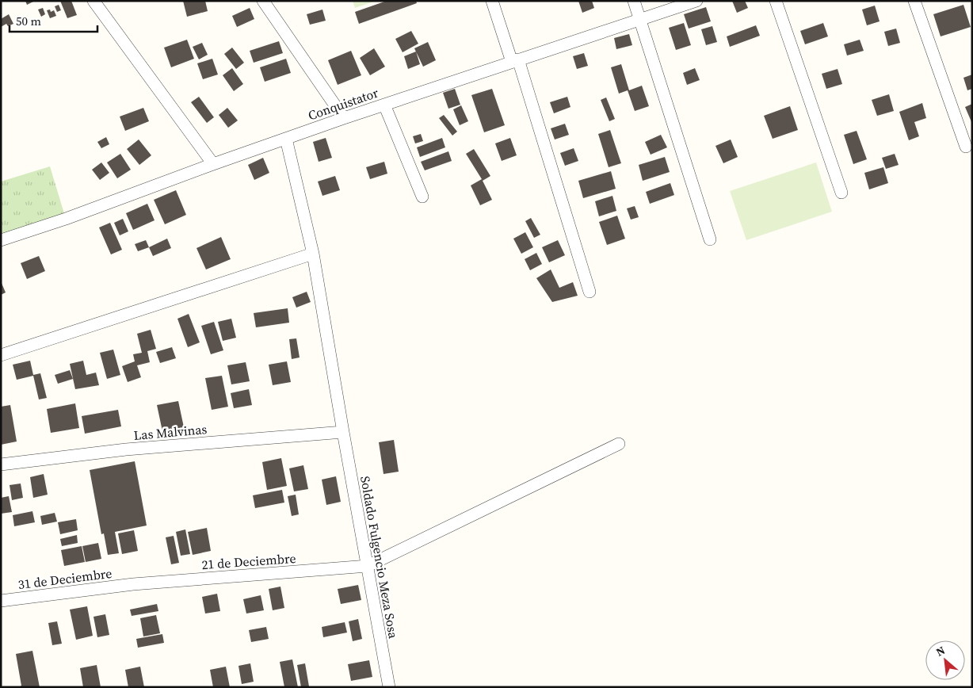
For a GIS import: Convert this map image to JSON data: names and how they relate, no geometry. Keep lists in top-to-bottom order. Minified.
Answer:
{"streets":{"street":["Conquistator","Las Malvinas","Soldado Fulgencio Meza Sosa","21 de Deciembre","31 de Deciembre"]},"crossings":[["Conquistator","Soldado Fulgencio Meza Sosa"],["Las Malvinas","Soldado Fulgencio Meza Sosa"],["Soldado Fulgencio Meza Sosa","21 de Deciembre"],["21 de Deciembre","31 de Deciembre"]],"scale_bar":"50 m","north":"top left"}
